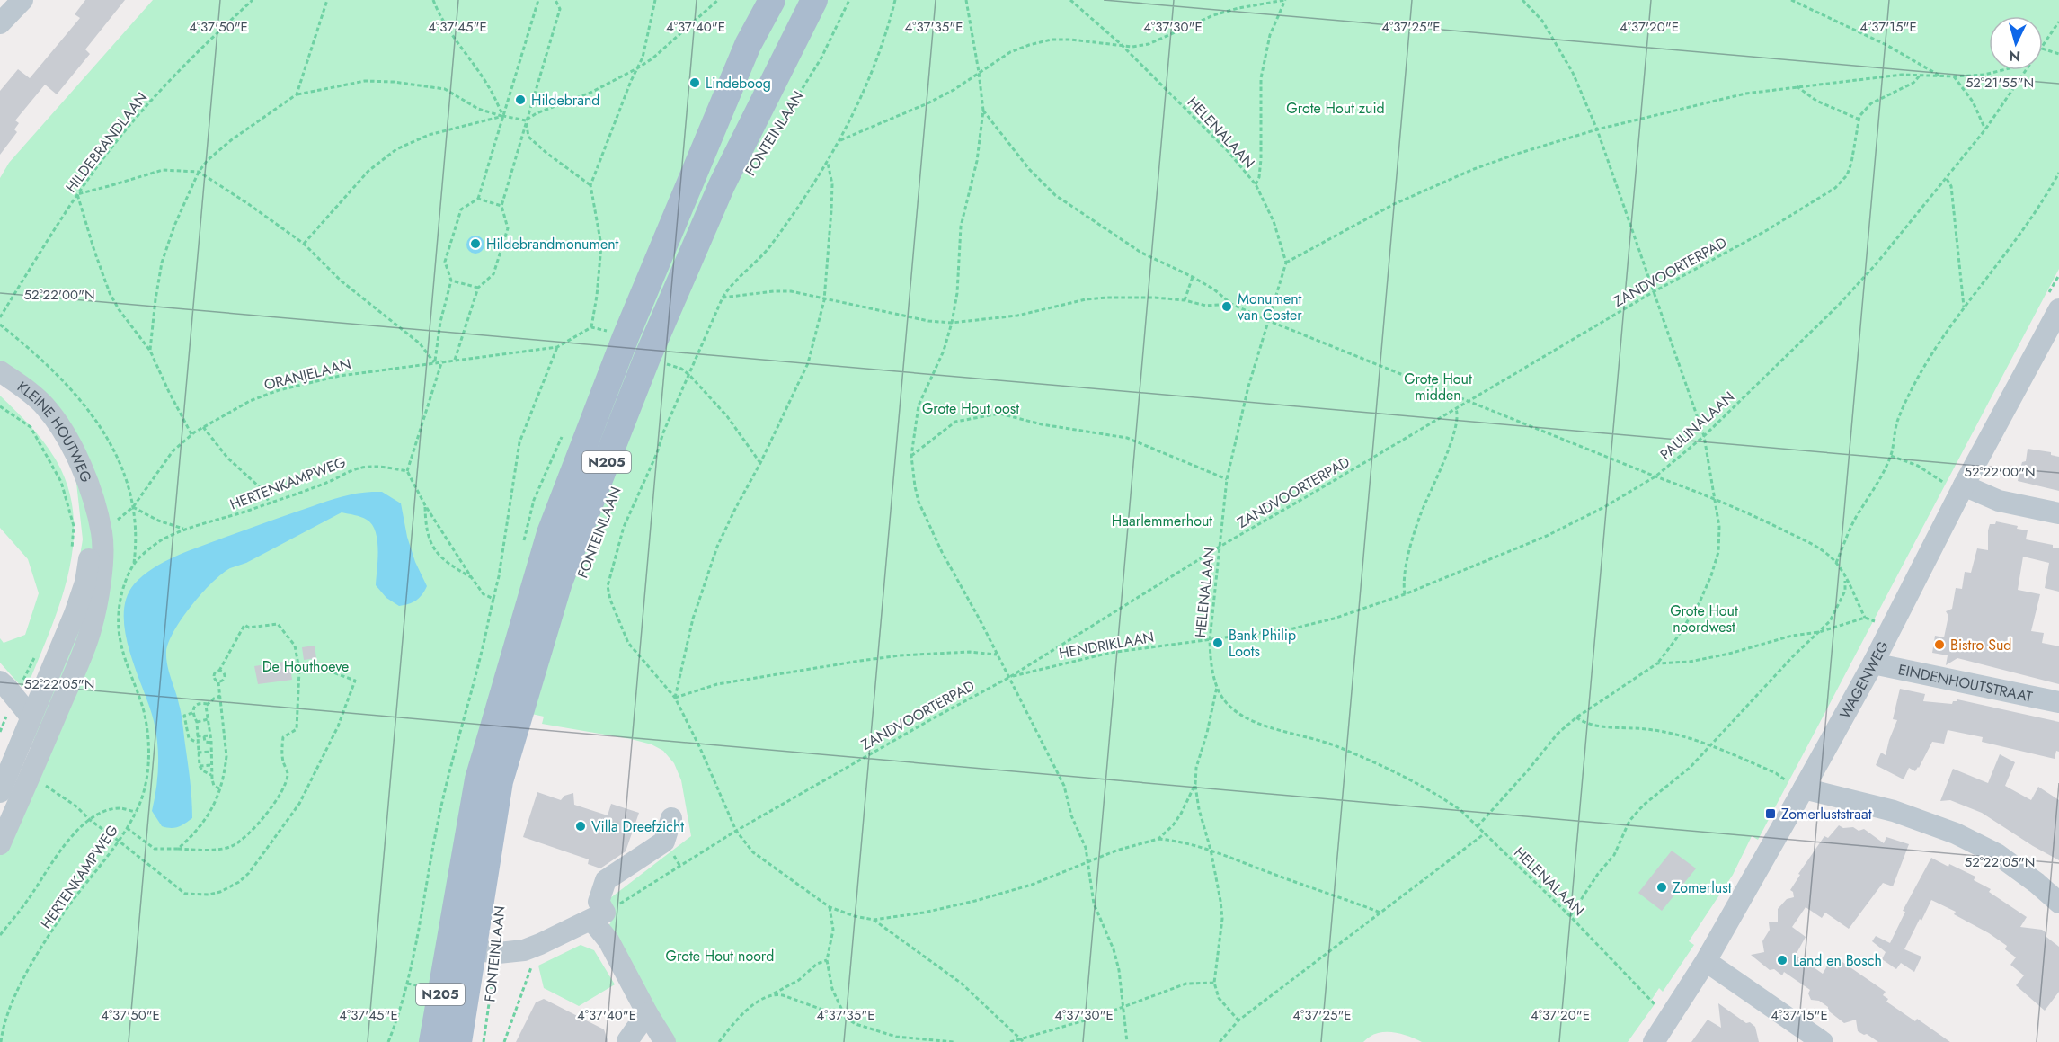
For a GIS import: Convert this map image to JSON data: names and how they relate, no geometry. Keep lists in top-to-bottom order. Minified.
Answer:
{"streets":{"main road":["FONTEINLAAN","N205"],"street":["KLEINE HOUTWEG","WAGENWEG","EINDENHOUTSTRAAT"],"path":["HELENALAAN","HILDEBRANDLAAN","ZANDVOORTERPAD","ORANJELAAN","PAULINALAAN","HERTENKAMPWEG","HENDRIKLAAN"]},"crossings":[["HELENALAAN","ZANDVOORTERPAD"],["HELENALAAN","PAULINALAAN"],["HELENALAAN","HENDRIKLAAN"],["ZANDVOORTERPAD","HENDRIKLAAN"],["ORANJELAAN","KLEINE HOUTWEG"],["PAULINALAAN","HENDRIKLAAN"],["WAGENWEG","EINDENHOUTSTRAAT"]],"parks":["Grote Hout zuid","Grote Hout midden","Grote Hout oost","Haarlemmerhout","Grote Hout noordwest","De Houthoeve","Grote Hout noord"],"places":{"other":["Lindeboog","Hildebrand","Hildebrandmonument","Monument van Coster","Bank Philip Loots","Bistro Sud","Villa Dreefzicht","Zomerlust","Land en Bosch"],"transit":["Zomerluststraat"]},"north":"bottom","coordinates":["4°37'50\"E","4°37'45\"E","4°37'40\"E","4°37'35\"E","4°37'30\"E","4°37'25\"E","4°37'20\"E","4°37'15\"E","52°21'55\"N","52°22'00\"N","52°22'05\"N"]}
